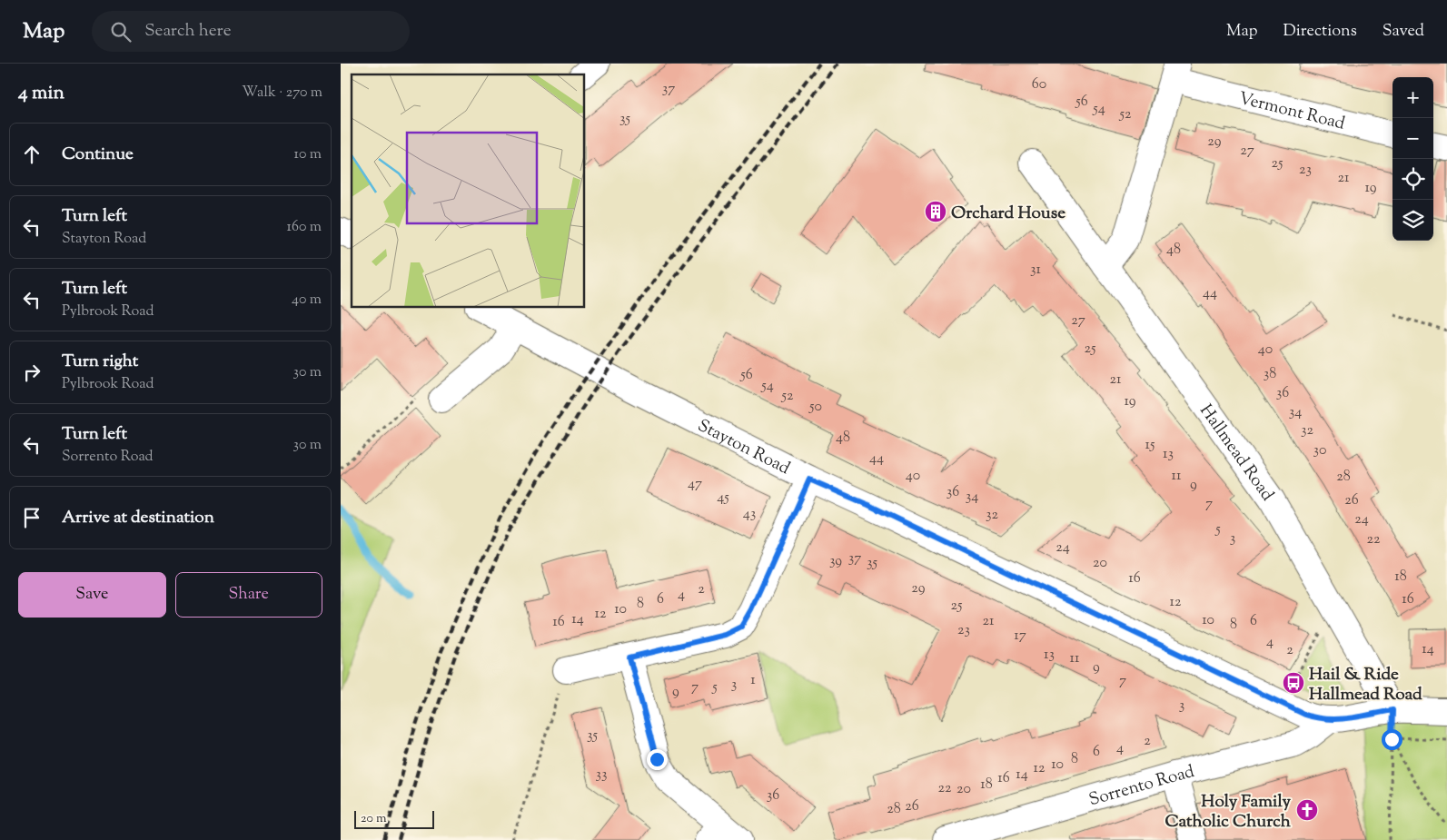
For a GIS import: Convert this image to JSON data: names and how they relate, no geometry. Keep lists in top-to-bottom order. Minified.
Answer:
{"streets":{"street":["Vermont Road","Stayton Road","Hallmead Road","Sorrento Road"]},"crossings":[["Stayton Road","Hallmead Road"],["Stayton Road","Sorrento Road"]],"places":{"building":["Orchard House"],"bus stop":["Hail & Ride Hallmead Road"],"church":["Holy Family Catholic Church"]},"house_numbers":["60","37","56","54","52","35","29","27","25","23","21","19","48","31","44","27","25","40","38","56","21","54","36","52","19","50","34","32","48","15","30","13","44","40","11","28","47","9","36","34","45","26","7","43","32","24","5","3","22","24","37","39","35","20","18","16","29","2","4","6","16","12","8","25","10","12","14","10","21","6","16","8","23","17","4","14","2","13","11","9","1","7","3","7","5","9","3","35","2","4","6","8","10","12","33","14","16","18","22","20","36","26","28"],"scale_bar":"20 m","page":{"header":"Map","search":"Search here","nav":["Map","Directions","Saved"],"heading":["4 min","Walk · 270 m"],"map_buttons":["+","−"],"list":[["Continue","10 m"],["Turn left","Stayton Road","160 m"],["Turn left","Pylbrook Road","40 m"],["Turn right","Pylbrook Road","30 m"],["Turn left","Sorrento Road","30 m"],"Arrive at destination"],"buttons":["Save","Share"],"scale":"20 m"}}
